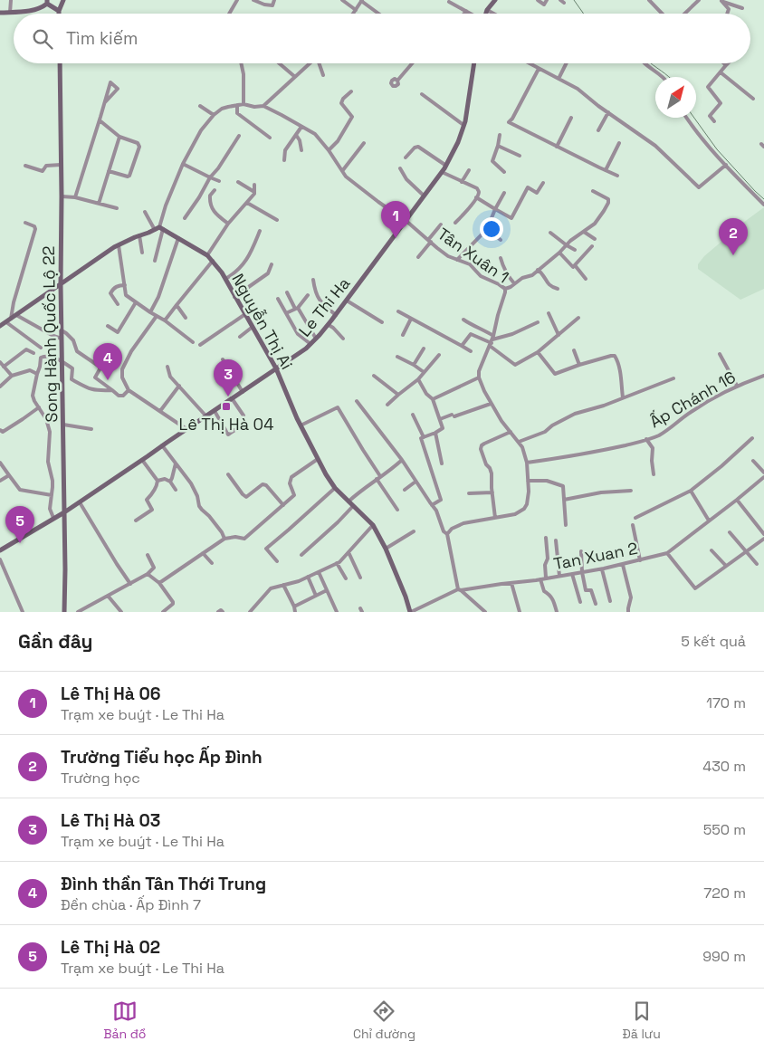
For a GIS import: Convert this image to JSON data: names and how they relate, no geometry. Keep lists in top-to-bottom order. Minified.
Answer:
{"streets":{"street":["Tân Xuân 1","Le Thi Ha","Nguyễn Thị Ai","Song Hành Quốc Lộ 22","Ấp Chánh 16","Tan Xuan 2"]},"crossings":[["Tân Xuân 1","Le Thi Ha"],["Le Thi Ha","Nguyễn Thị Ai"],["Le Thi Ha","Song Hành Quốc Lộ 22"],["Nguyễn Thị Ai","Tan Xuan 2"]],"places":{"transit":["Lê Thị Hà 04"]},"north":"top right","page":{"search":"Tìm kiếm","pins":["1","2","4","3","5"],"heading":["Gần đây","5 kết quả"],"list":[{"mark":"1","name":"Lê Thị Hà 06","note":"Trạm xe buýt · Le Thi Ha","value":"170 m"},{"mark":"2","name":"Trường Tiểu học Ấp Đình","note":"Trường học","value":"430 m"},{"mark":"3","name":"Lê Thị Hà 03","note":"Trạm xe buýt · Le Thi Ha","value":"550 m"},{"mark":"4","name":"Đình thần Tân Thới Trung","note":"Đền chùa · Ấp Đình 7","value":"720 m"},{"mark":"5","name":"Lê Thị Hà 02","note":"Trạm xe buýt · Le Thi Ha","value":"990 m"}],"nav":["Bản đồ","Chỉ đường","Đã lưu"]}}
